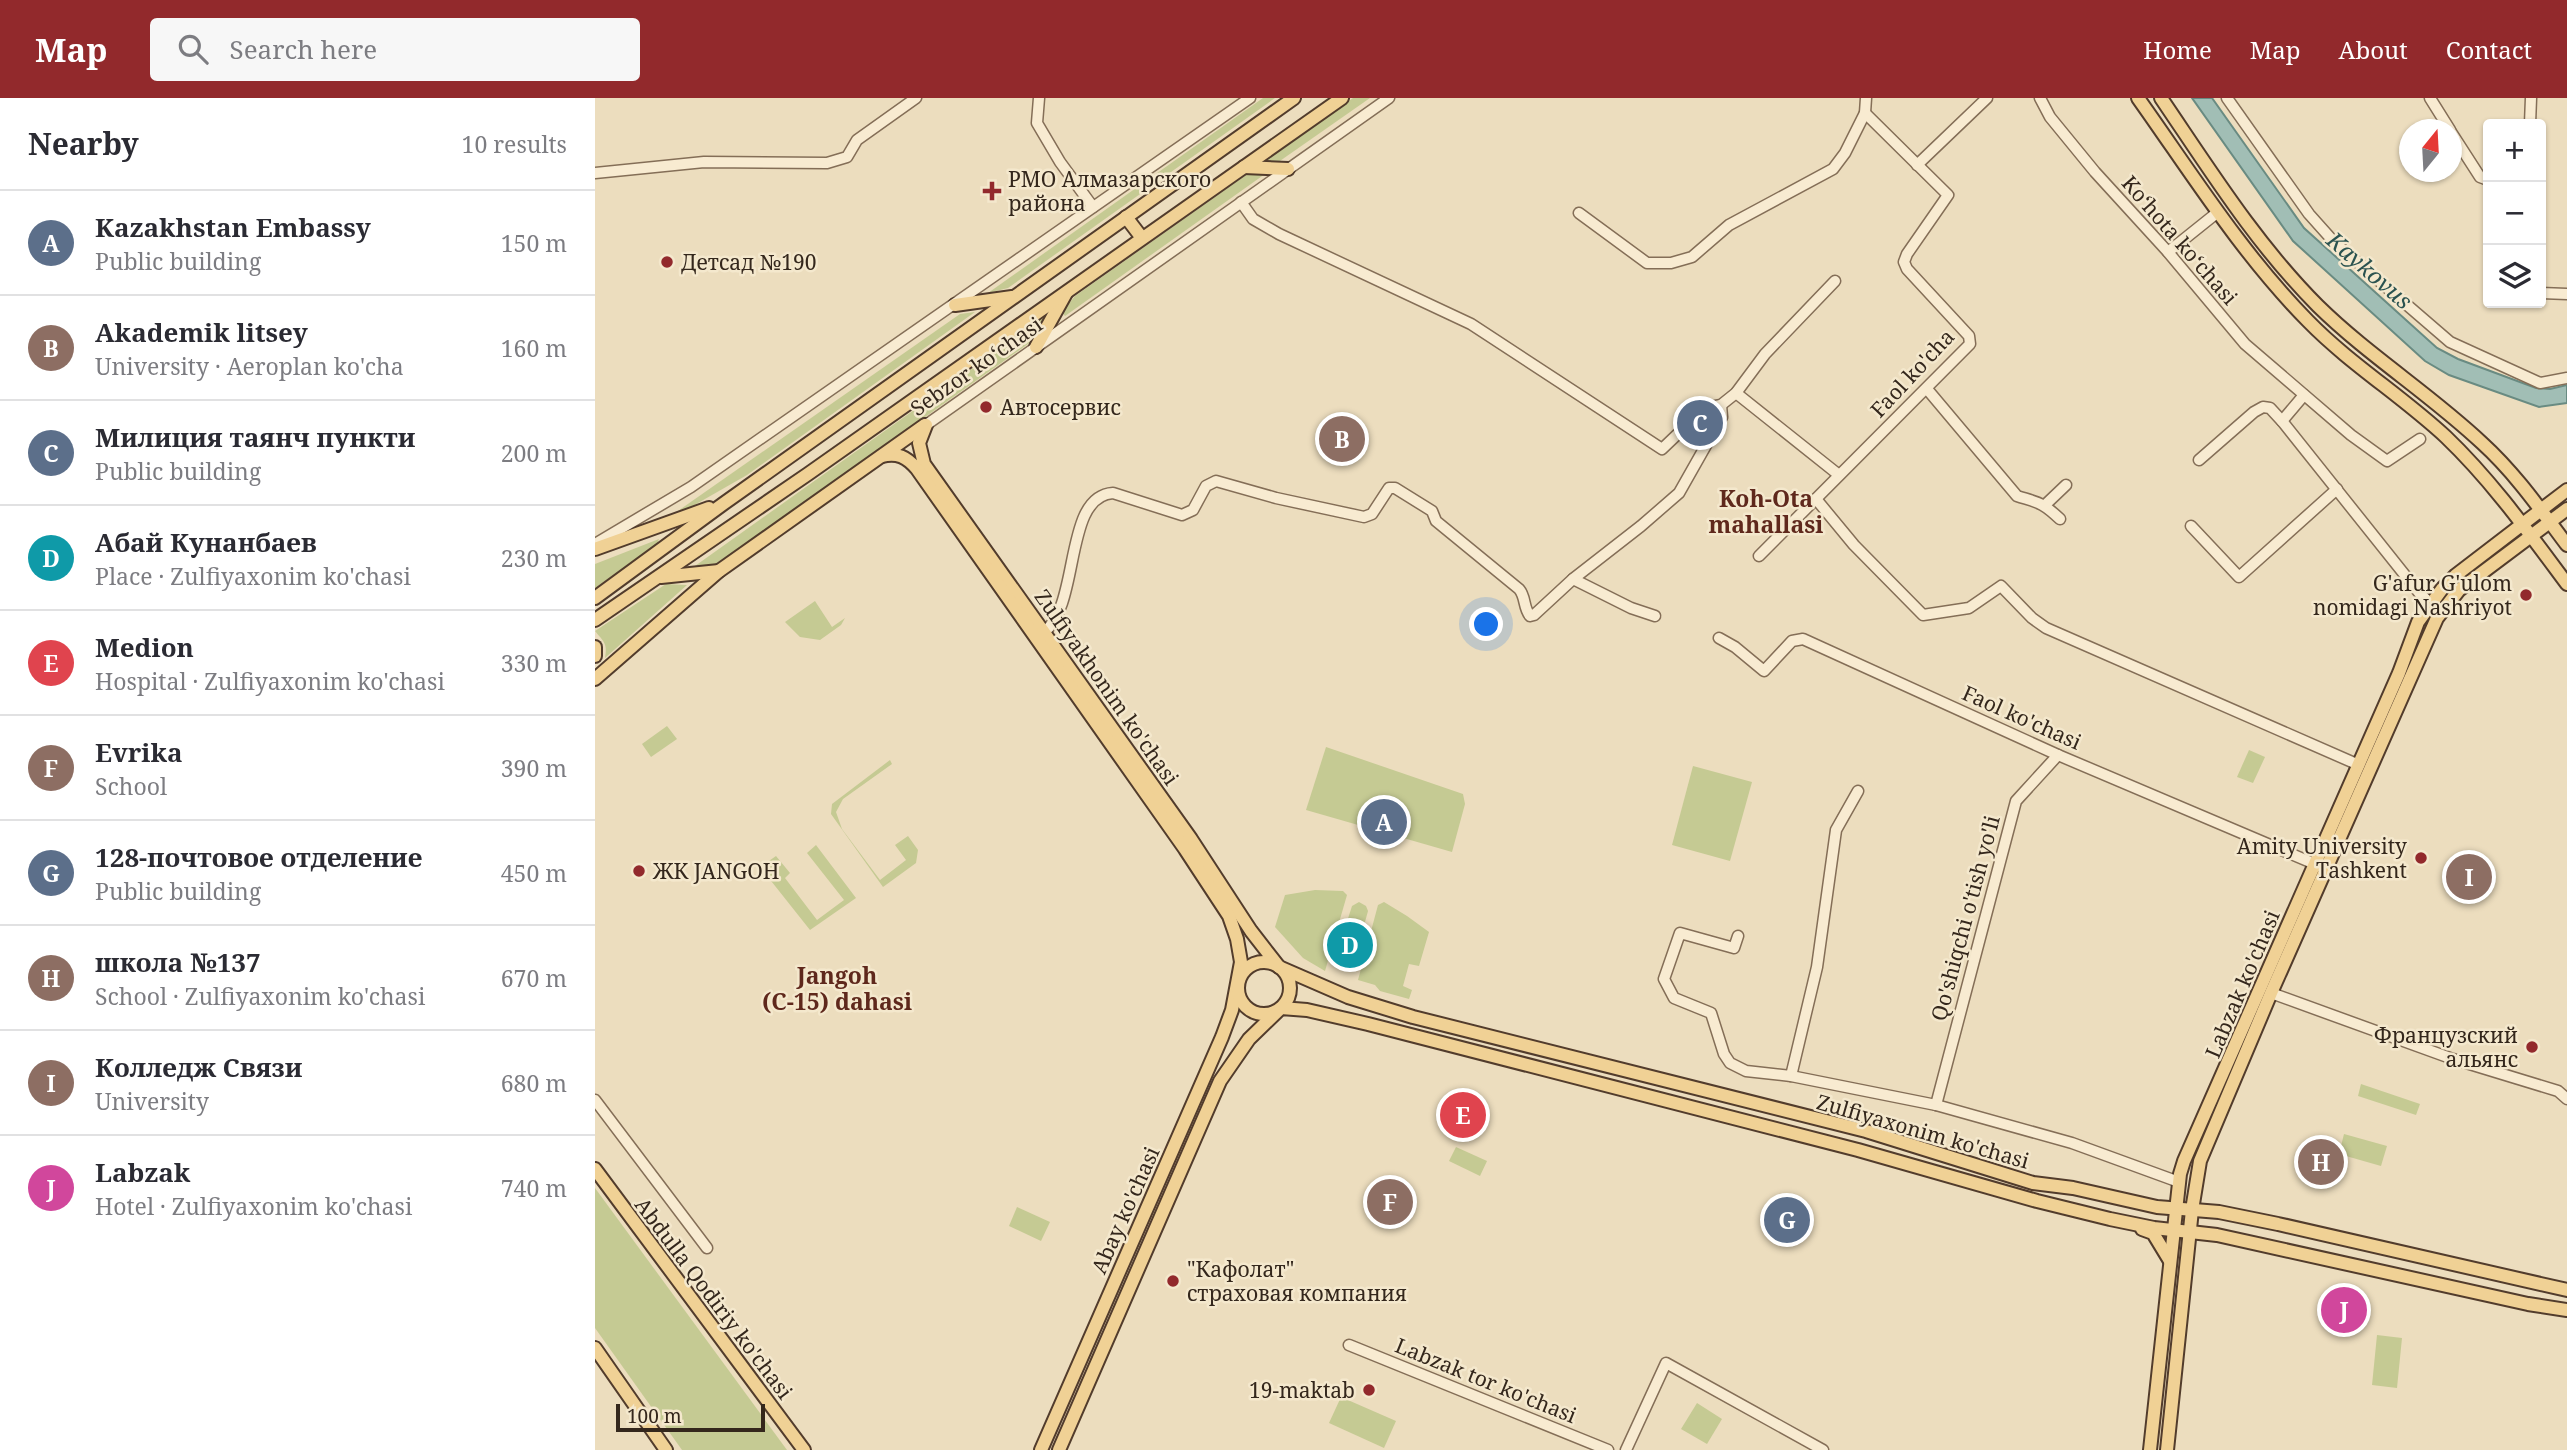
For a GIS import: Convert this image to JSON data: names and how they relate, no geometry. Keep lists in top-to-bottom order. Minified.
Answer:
{"streets":{"main road":["Sebzor ko‘chasi","Zulfiyakhonim ko'chasi","Labzak ko'chasi","Zulfiyaxonim ko'chasi","Abay ko'chasi","Abdulla Qodiriy ko'chasi"],"street":["Koʻhota koʻchasi","Faol ko'cha","Faol ko'chasi","Qo'shiqchi o'tish yo'li","Labzak tor ko'chasi"]},"crossings":[["Sebzor ko‘chasi","Zulfiyakhonim ko'chasi"],["Zulfiyakhonim ko'chasi","Zulfiyaxonim ko'chasi"],["Zulfiyakhonim ko'chasi","Abay ko'chasi"],["Faol ko'chasi","Qo'shiqchi o'tish yo'li"],["Faol ko'chasi","Labzak ko'chasi"],["Labzak ko'chasi","Zulfiyaxonim ko'chasi"],["Zulfiyaxonim ko'chasi","Abay ko'chasi"]],"districts":["Koh-Ota mahallasi","Jangoh (C-15) dahasi"],"water":["Kaykovus"],"places":{"health":["РМО Алмазарского района"],"other":["Детсад №190","Автосервис","G'afur G'ulom nomidagi Nashriyot","Amity University Tashkent","ЖК JANGOH","Французский альянс","\"Кафолат\" страховая компания","19-maktab"]},"scale_bar":"100 m","north":"top","page":{"header":"Map","search":"Search here","nav":["Home","Map","About","Contact"],"heading":["Nearby","10 results"],"map_buttons":["+","−"],"list":[{"mark":"A","name":"Kazakhstan Embassy","note":"Public building","value":"150 m"},{"mark":"B","name":"Akademik litsey","note":"University · Aeroplan ko'cha","value":"160 m"},{"mark":"C","name":"Милиция таянч пункти","note":"Public building","value":"200 m"},{"mark":"D","name":"Абай Кунанбаев","note":"Place · Zulfiyaxonim ko'chasi","value":"230 m"},{"mark":"E","name":"Medion","note":"Hospital · Zulfiyaxonim ko'chasi","value":"330 m"},{"mark":"F","name":"Evrika","note":"School","value":"390 m"},{"mark":"G","name":"128-почтовое отделение","note":"Public building","value":"450 m"},{"mark":"H","name":"школа №137","note":"School · Zulfiyaxonim ko'chasi","value":"670 m"},{"mark":"I","name":"Колледж Связи","note":"University","value":"680 m"},{"mark":"J","name":"Labzak","note":"Hotel · Zulfiyaxonim ko'chasi","value":"740 m"}],"pins":["C","B","A","I","D","E","H","F","G","J"],"scale":"100 m"}}
